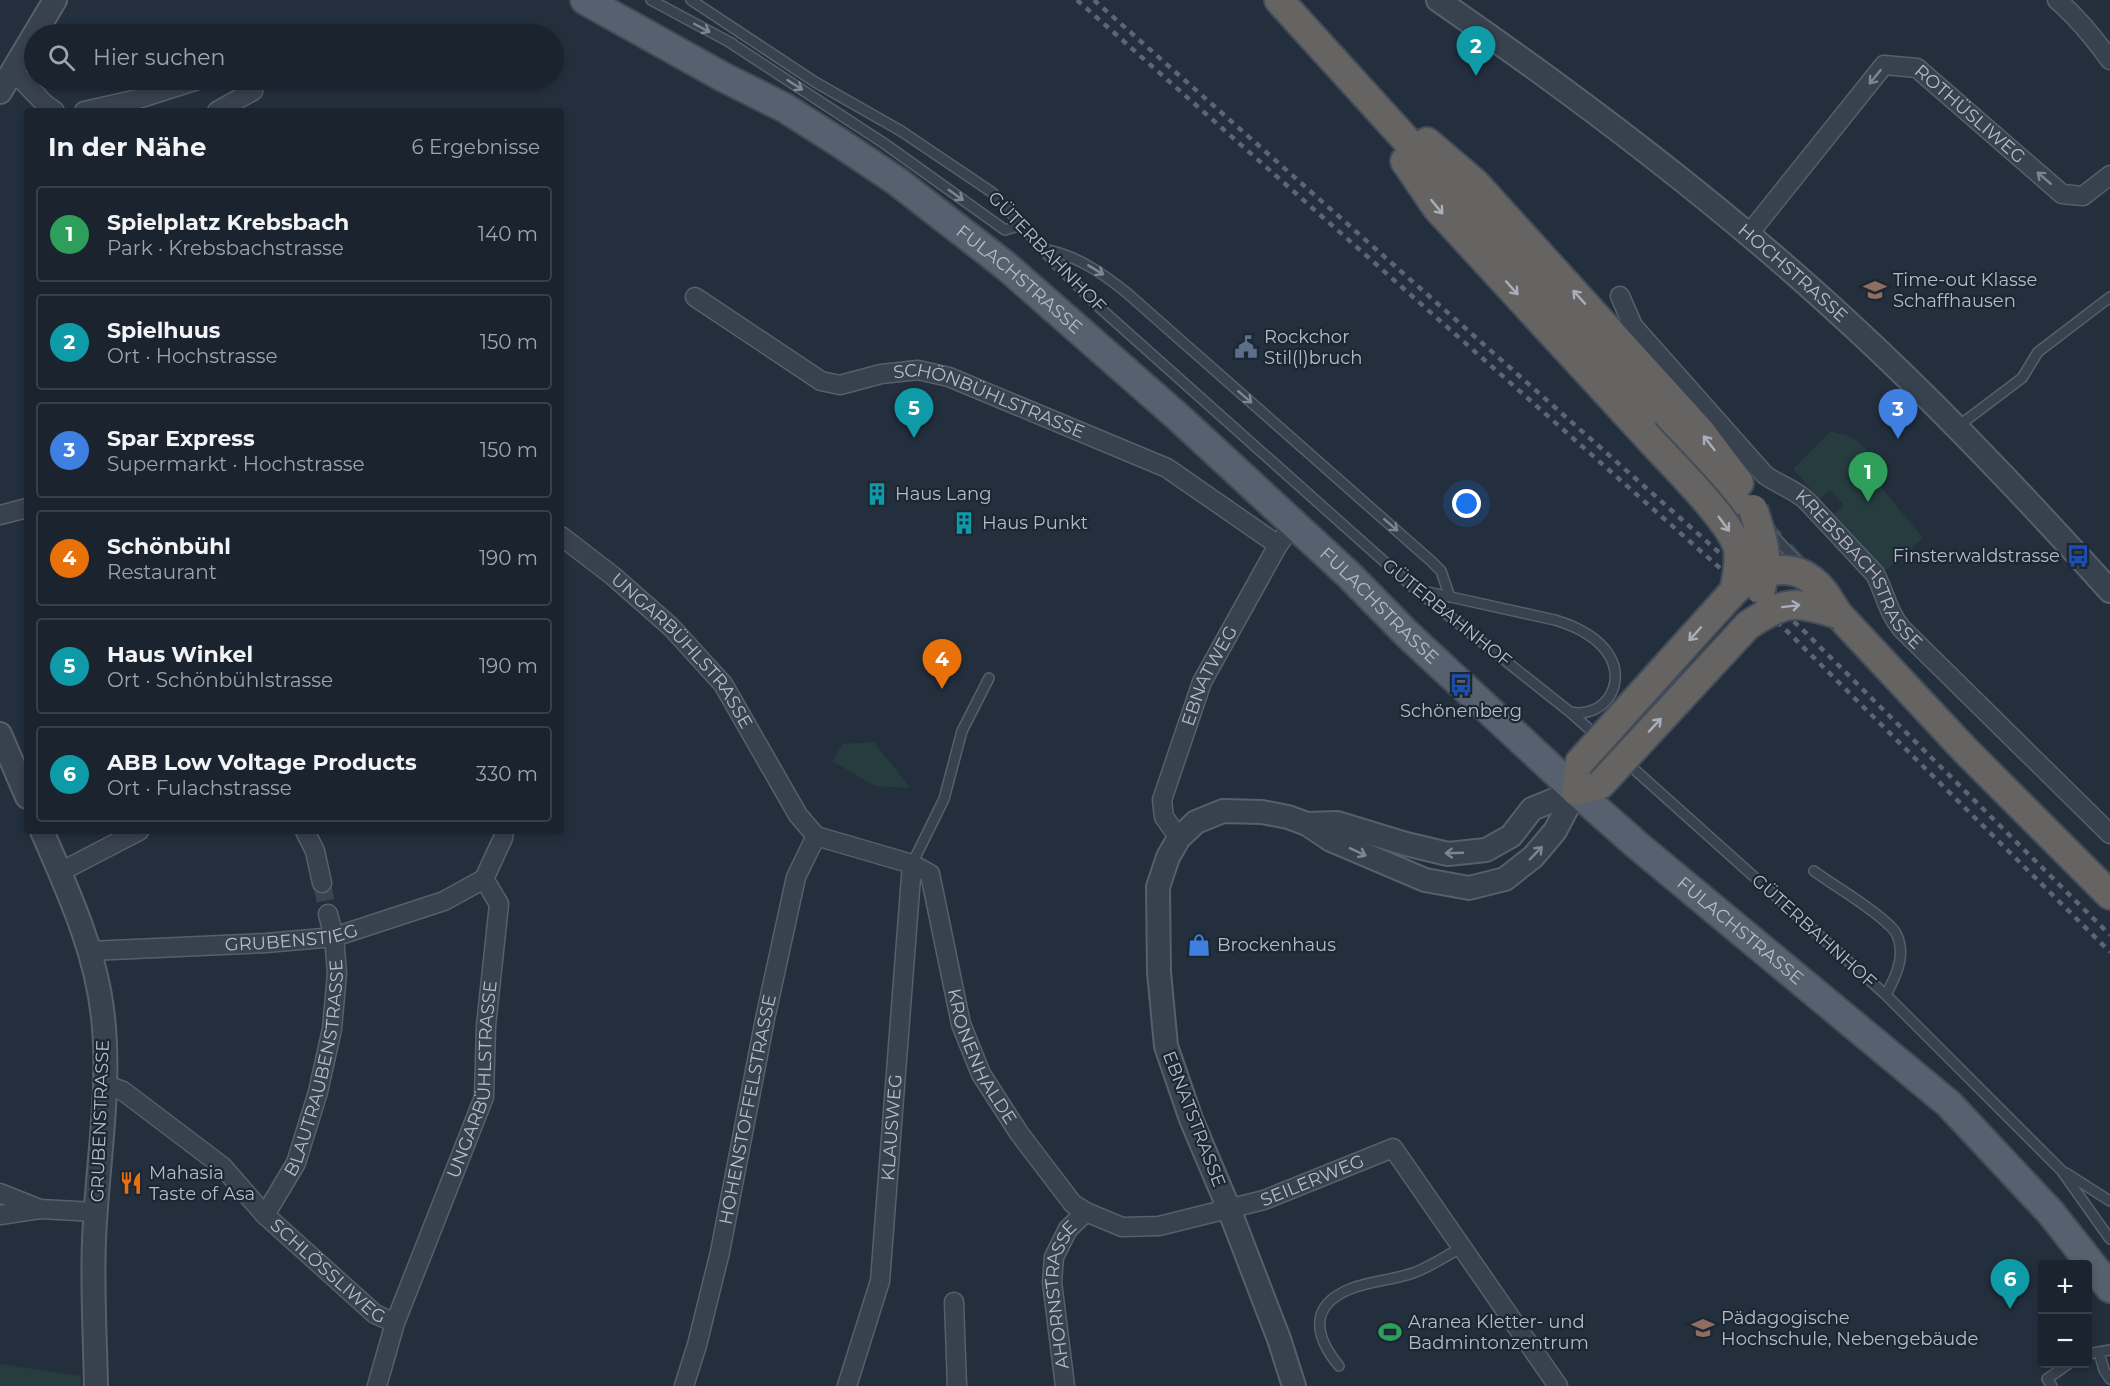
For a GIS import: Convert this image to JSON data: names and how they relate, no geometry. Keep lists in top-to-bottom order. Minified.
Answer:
{"streets":{"main road":["FULACHSTRASSE"],"street":["ROTHÜSLIWEG","HOCHSTRASSE","SCHÖNBÜHLSTRASSE","KREBSBACHSTRASSE","UNGARBÜHLSTRASSE","EBNATWEG","GRUBENSTIEG","KRONENHALDE","BLAUTRAUBENSTRASSE","HOHENSTOFFELSTRASSE","EBNATSTRASSE","GRUBENSTRASSE","KLAUSWEG","SEILERWEG","SCHLÖSSLIWEG","AHORNSTRASSE"],"lane":["GÜTERBAHNHOF"]},"crossings":[["ROTHÜSLIWEG","HOCHSTRASSE"],["FULACHSTRASSE","SCHÖNBÜHLSTRASSE"],["FULACHSTRASSE","EBNATWEG"],["FULACHSTRASSE","EBNATSTRASSE"],["SCHÖNBÜHLSTRASSE","EBNATWEG"],["UNGARBÜHLSTRASSE","GRUBENSTIEG"],["UNGARBÜHLSTRASSE","KRONENHALDE"],["UNGARBÜHLSTRASSE","HOHENSTOFFELSTRASSE"],["UNGARBÜHLSTRASSE","SCHLÖSSLIWEG"],["EBNATWEG","EBNATSTRASSE"],["GRUBENSTIEG","BLAUTRAUBENSTRASSE"],["GRUBENSTIEG","GRUBENSTRASSE"],["KRONENHALDE","HOHENSTOFFELSTRASSE"],["KRONENHALDE","EBNATSTRASSE"],["KRONENHALDE","KLAUSWEG"],["KRONENHALDE","SEILERWEG"],["KRONENHALDE","AHORNSTRASSE"],["BLAUTRAUBENSTRASSE","SCHLÖSSLIWEG"],["EBNATSTRASSE","SEILERWEG"],["GRUBENSTRASSE","SCHLÖSSLIWEG"]],"places":{"school or university":["Time-out Klasse Schaffhausen","Pädagogische Hochschule, Nebengebäude"],"public building":["Rockchor Stil(l)bruch"],"building":["Haus Lang","Haus Punkt"],"bus stop":["Finsterwaldstrasse","Schönenberg"],"shop":["Brockenhaus"],"restaurant":["Mahasia Taste of Asa"],"sports":["Aranea Kletter- und Badmintonzentrum"]},"page":{"search":"Hier suchen","pins":["2","5","3","1","4","6"],"heading":["In der Nähe","6 Ergebnisse"],"list":[{"mark":"1","name":"Spielplatz Krebsbach","note":"Park · Krebsbachstrasse","value":"140 m"},{"mark":"2","name":"Spielhuus","note":"Ort · Hochstrasse","value":"150 m"},{"mark":"3","name":"Spar Express","note":"Supermarkt · Hochstrasse","value":"150 m"},{"mark":"4","name":"Schönbühl","note":"Restaurant","value":"190 m"},{"mark":"5","name":"Haus Winkel","note":"Ort · Schönbühlstrasse","value":"190 m"},{"mark":"6","name":"ABB Low Voltage Products","note":"Ort · Fulachstrasse","value":"330 m"}],"map_buttons":["+","−"]}}
